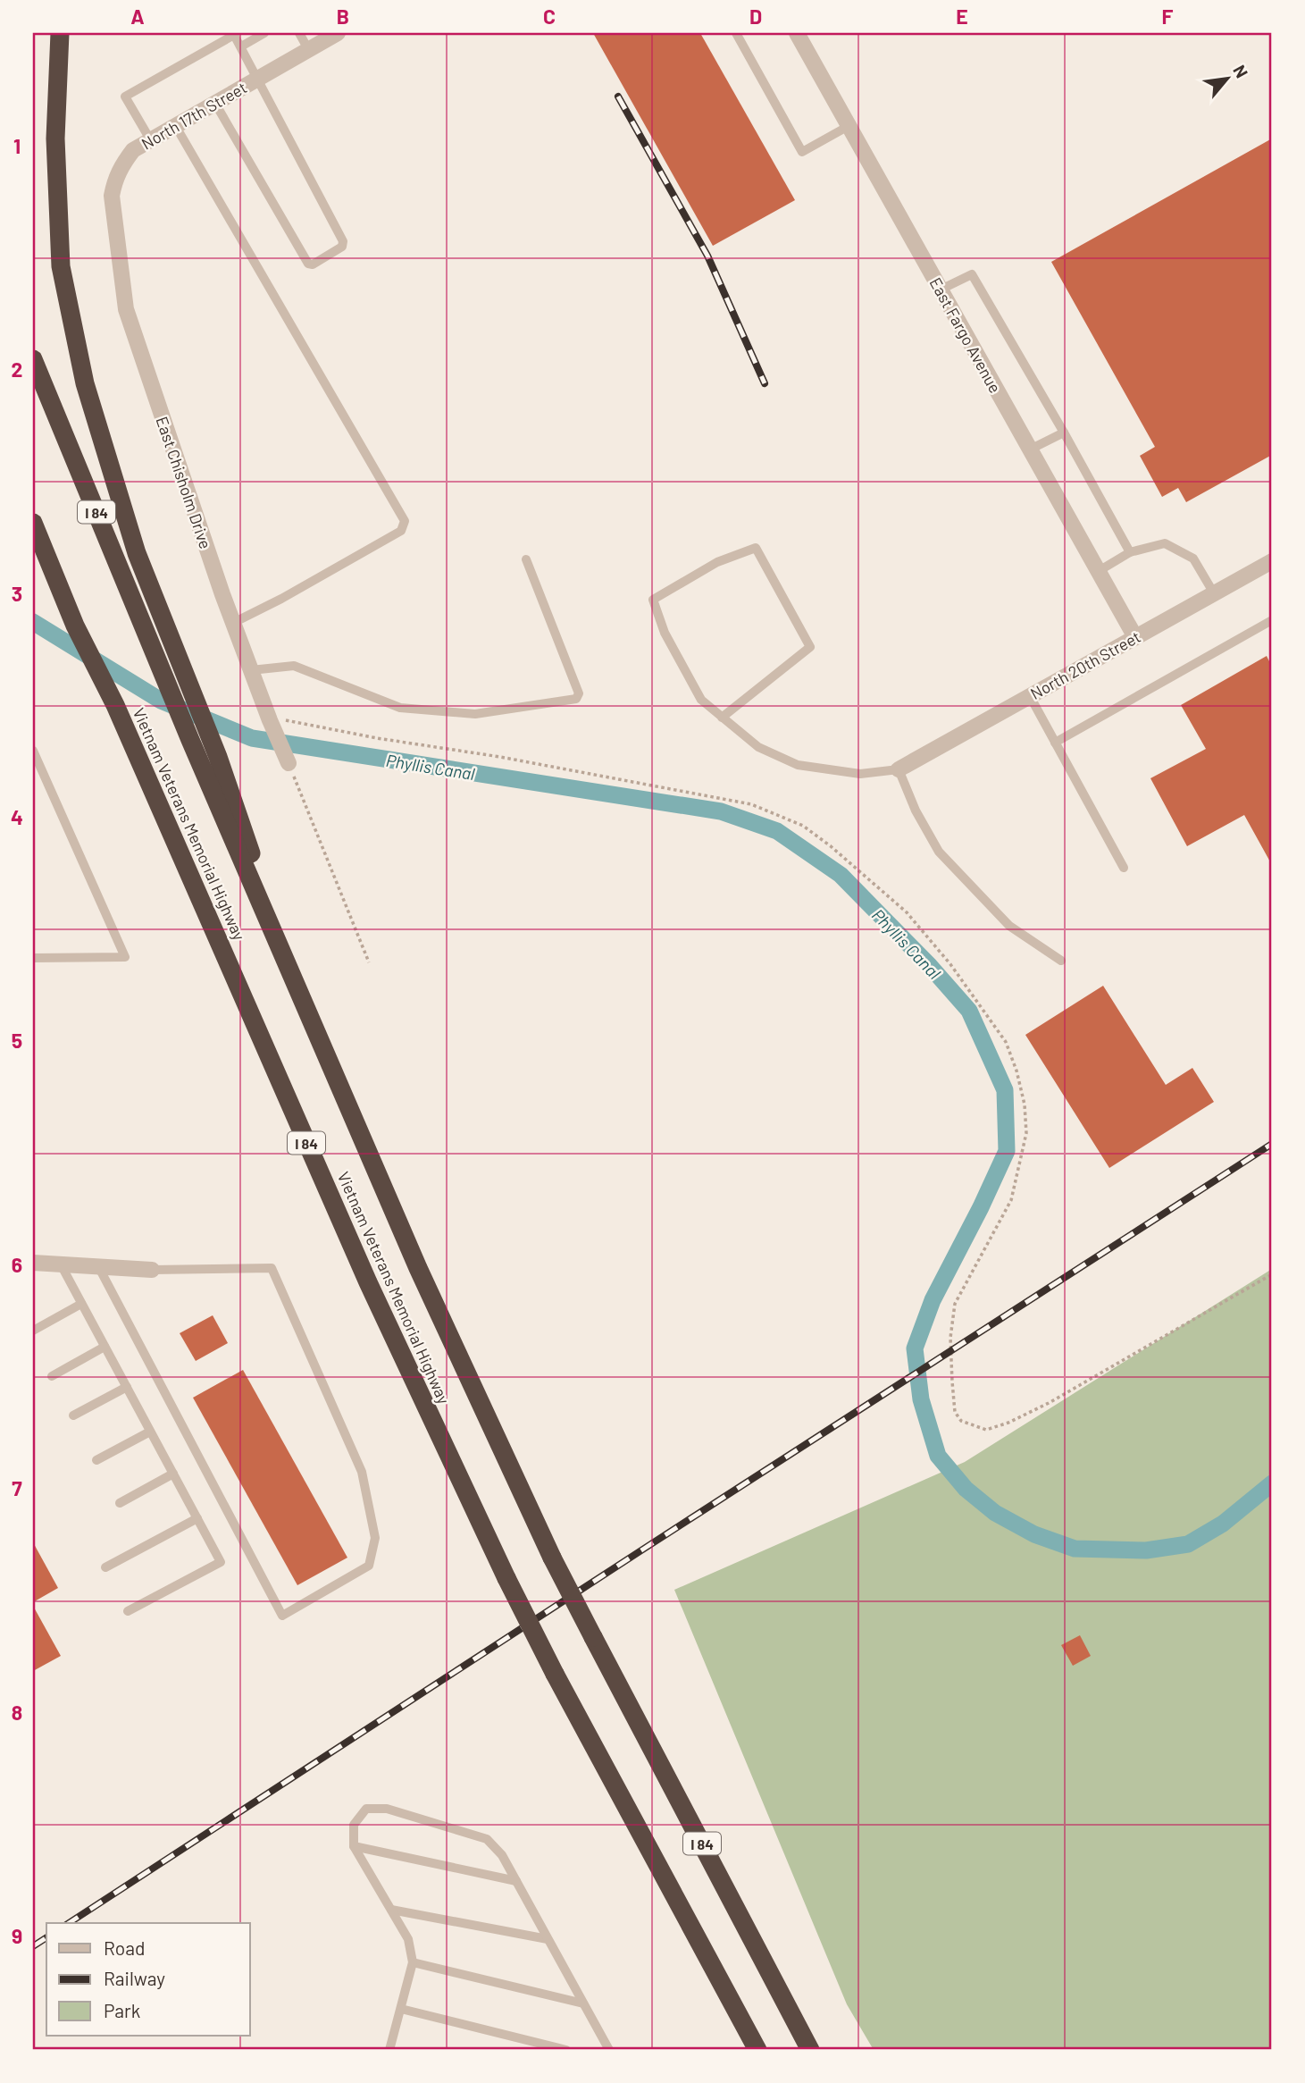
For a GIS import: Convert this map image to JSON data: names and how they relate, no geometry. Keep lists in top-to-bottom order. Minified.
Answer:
{"streets":{"highway":["I 84","Vietnam Veterans Memorial Highway"],"street":["North 17th Street","East Fargo Avenue","East Chisholm Drive","North 20th Street"]},"crossings":[["North 17th Street","East Chisholm Drive"],["East Fargo Avenue","North 20th Street"],["I 84","Vietnam Veterans Memorial Highway"]],"water":["Phyllis Canal"],"legend":["Road","Railway","Park"],"north":"top right","grid":{"columns":["A","B","C","D","E","F"],"rows":["1","2","3","4","5","6","7","8","9"]}}
